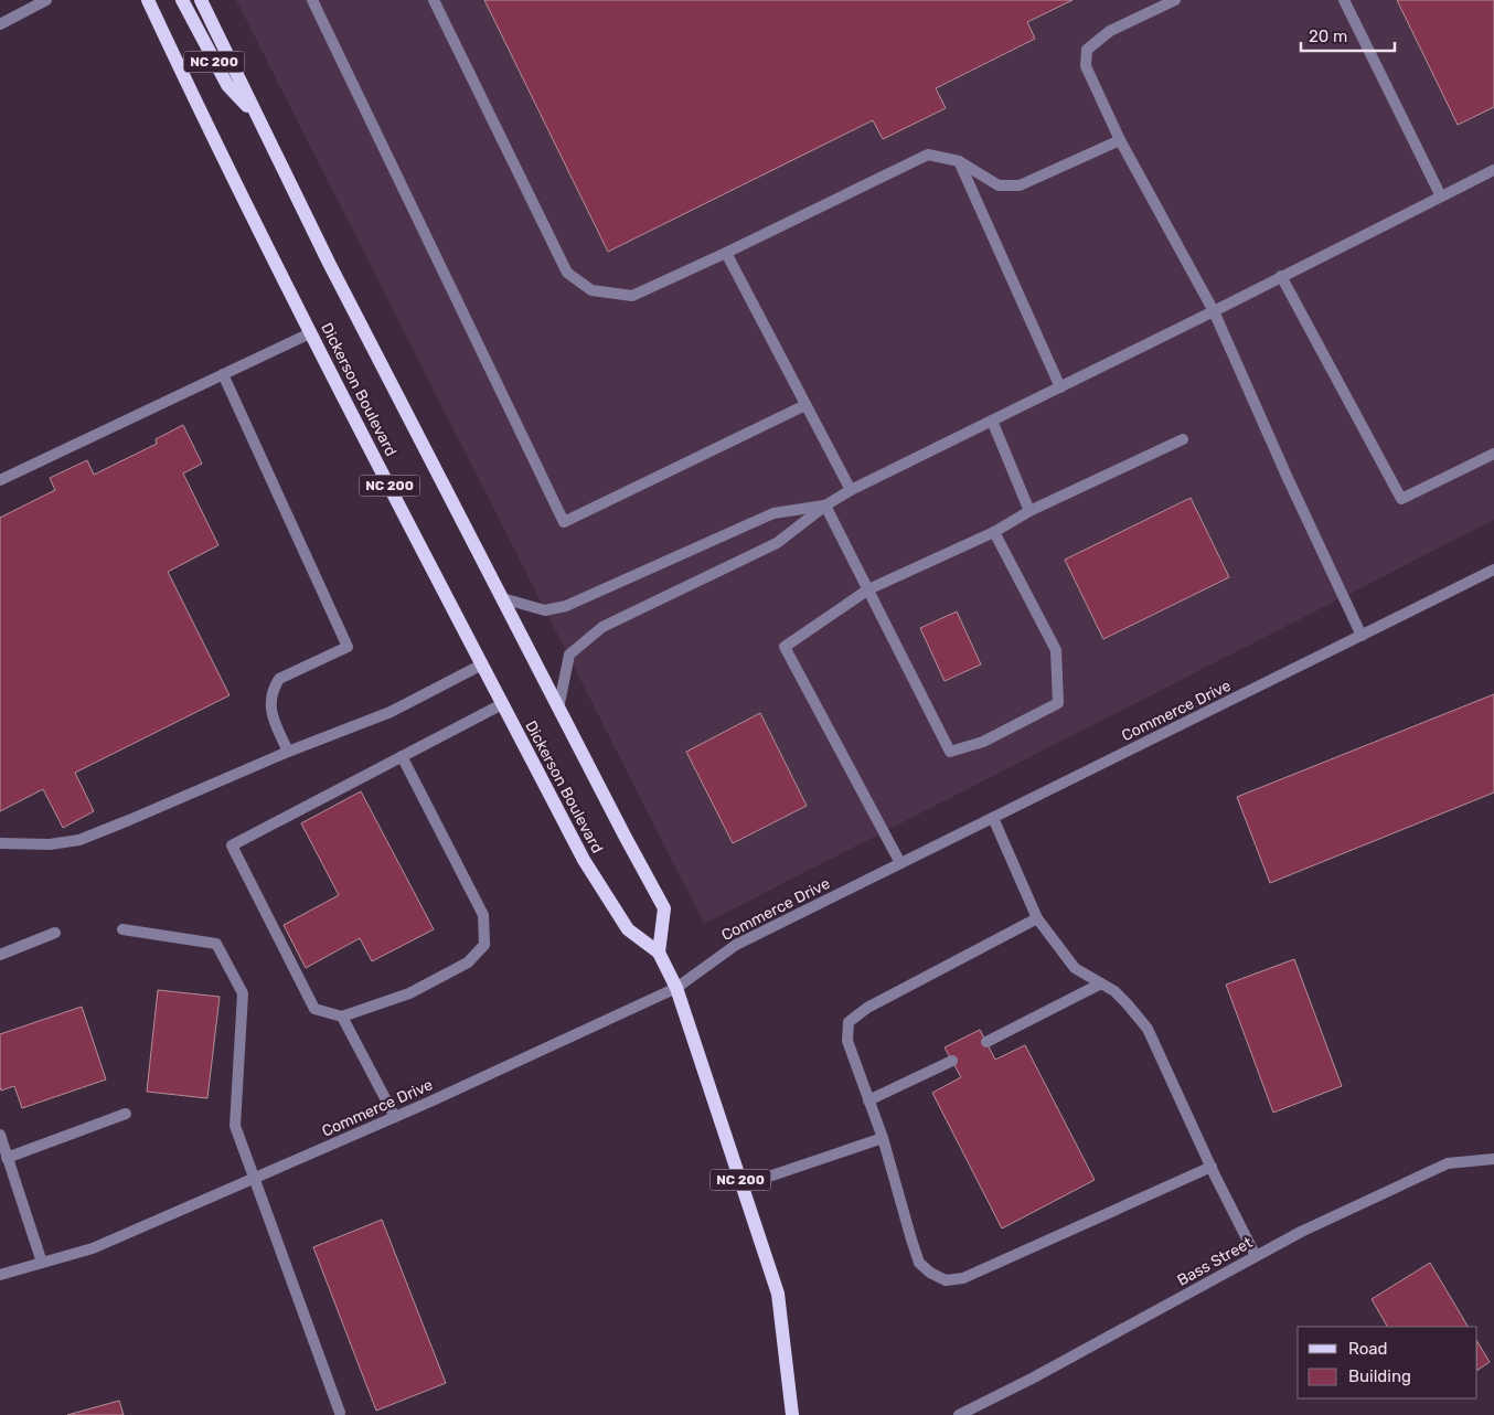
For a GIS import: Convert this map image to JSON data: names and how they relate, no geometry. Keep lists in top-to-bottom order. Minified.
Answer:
{"streets":{"main road":["NC 200","Dickerson Boulevard"],"street":["Commerce Drive","Bass Street"]},"crossings":[["NC 200","Dickerson Boulevard"],["Dickerson Boulevard","Commerce Drive"]],"legend":["Road","Building"],"scale_bar":"20 m"}
